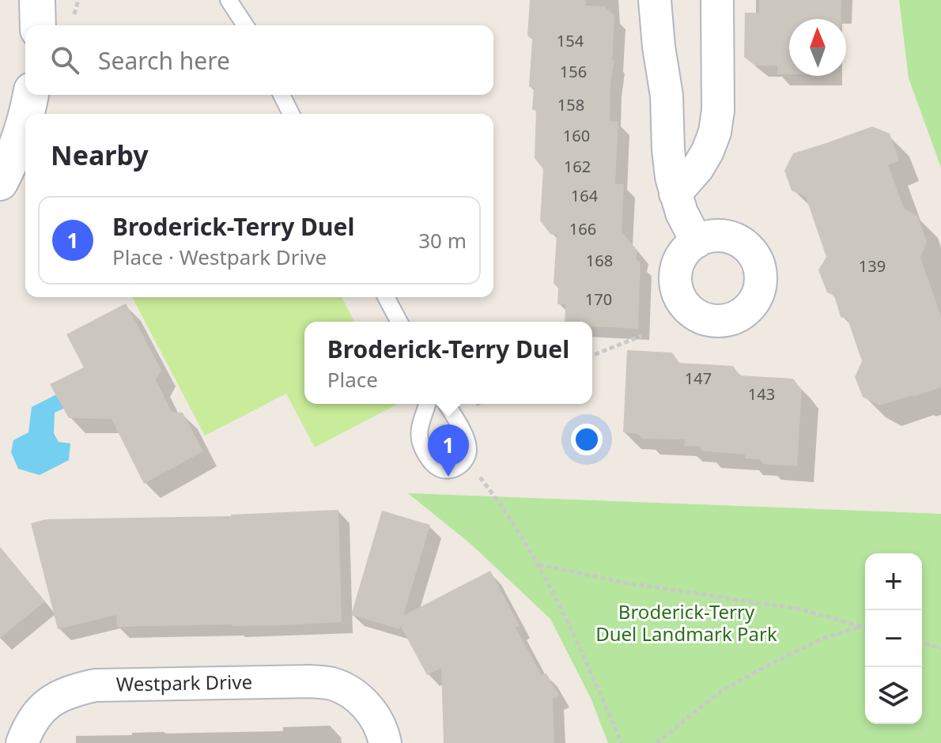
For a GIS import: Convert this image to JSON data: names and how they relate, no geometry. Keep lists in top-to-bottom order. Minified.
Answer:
{"streets":{"street":["Westpark Drive"]},"parks":["Broderick-Terry Duel Landmark Park"],"house_numbers":["154","156","158","160","162","164","166","168","139","170","147","143"],"north":"top","page":{"search":"Search here","heading":"Nearby","list":[{"mark":"1","name":"Broderick-Terry Duel","note":"Place · Westpark Drive","value":"30 m"}],"popup":["Broderick-Terry Duel","Place"],"pins":"1","map_buttons":["+","−"]}}
